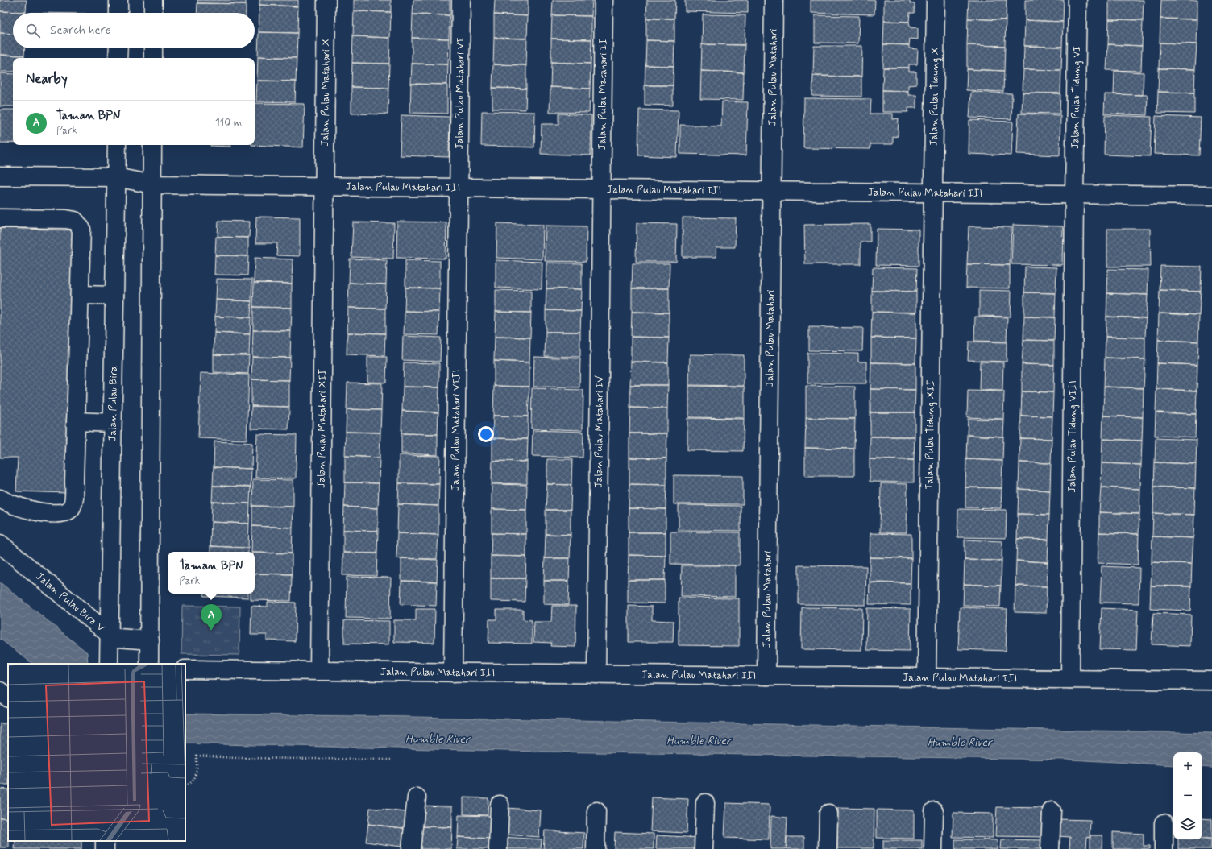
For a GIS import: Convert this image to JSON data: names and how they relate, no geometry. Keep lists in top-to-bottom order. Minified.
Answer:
{"streets":{"street":["Jalan Pulau Matahari","Jalan Pulau Matahari X","Jalan Pulau Matahari VI","Jalan Pulau Matahari II","Jalan Pulau Tidung X","Jalan Pulau Tidung VI","Jalan Pulau Matahari III","Jalan Pulau Bira","Jalan Pulau Matahari XII","Jalan Pulau Matahari VIII","Jalan Pulau Matahari IV","Jalan Pulau Tidung XII","Jalan Pulau Tidung VIII","Jalan Pulau Bira V"]},"crossings":[["Jalan Pulau Matahari","Jalan Pulau Matahari III"],["Jalan Pulau Matahari X","Jalan Pulau Matahari III"],["Jalan Pulau Matahari X","Jalan Pulau Matahari XII"],["Jalan Pulau Matahari VI","Jalan Pulau Matahari III"],["Jalan Pulau Matahari VI","Jalan Pulau Matahari VIII"],["Jalan Pulau Matahari II","Jalan Pulau Matahari III"],["Jalan Pulau Matahari II","Jalan Pulau Matahari IV"],["Jalan Pulau Tidung X","Jalan Pulau Matahari III"],["Jalan Pulau Tidung X","Jalan Pulau Tidung XII"],["Jalan Pulau Tidung VI","Jalan Pulau Matahari III"],["Jalan Pulau Tidung VI","Jalan Pulau Tidung VIII"],["Jalan Pulau Matahari III","Jalan Pulau Bira"],["Jalan Pulau Matahari III","Jalan Pulau Matahari XII"],["Jalan Pulau Matahari III","Jalan Pulau Matahari VIII"],["Jalan Pulau Matahari III","Jalan Pulau Matahari IV"],["Jalan Pulau Matahari III","Jalan Pulau Tidung XII"],["Jalan Pulau Matahari III","Jalan Pulau Tidung VIII"],["Jalan Pulau Bira","Jalan Pulau Bira V"]],"water":["Humble River"],"page":{"search":"Search here","heading":"Nearby","list":[{"mark":"A","name":"Taman BPN","note":"Park","value":"110 m"}],"popup":["Taman BPN","Park"],"pins":"A","map_buttons":["+","−"]}}
